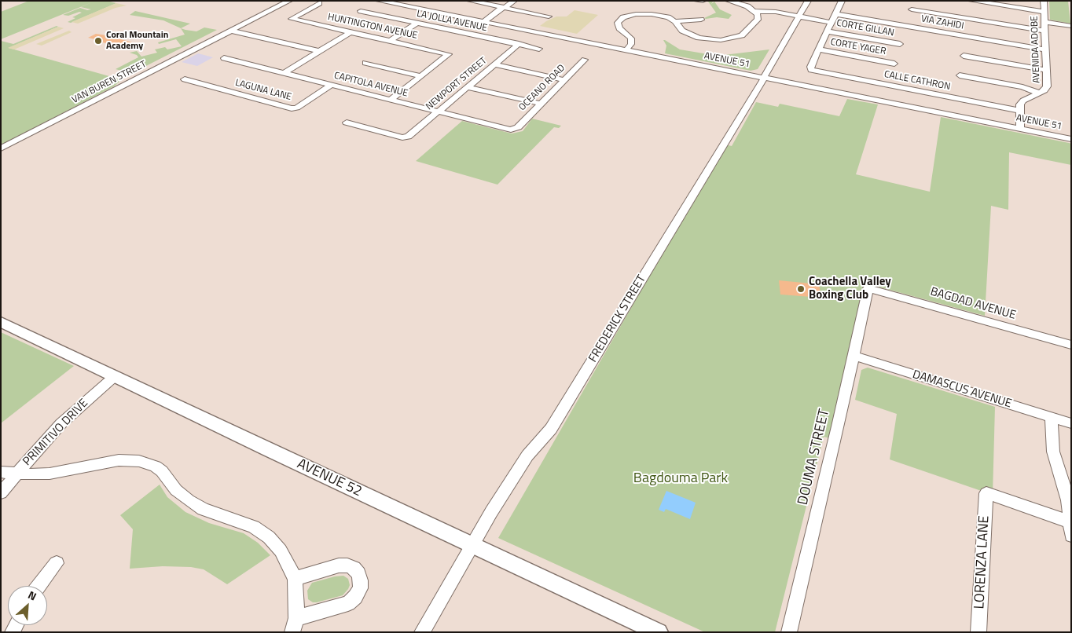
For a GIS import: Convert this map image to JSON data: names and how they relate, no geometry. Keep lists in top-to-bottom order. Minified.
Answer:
{"streets":{"main road":["AVENUE 52"],"street":["LA JOLLA AVENUE","VIA ZAHIDI","HUNTINGTON AVENUE","CORTE GILLAN","CORTE YAGER","AVENIDA ADOBE","AVENUE 51","CALLE CATHRON","VAN BUREN STREET","NEWPORT STREET","CAPITOLA AVENUE","OCEANO ROAD","LAGUNA LANE","BAGDAD AVENUE","FREDERICK STREET","DAMASCUS AVENUE","PRIMITIVO DRIVE","DOUMA STREET","LORENZA LANE"]},"crossings":[["LA JOLLA AVENUE","NEWPORT STREET"],["VIA ZAHIDI","AVENIDA ADOBE"],["CORTE YAGER","CALLE CATHRON"],["AVENIDA ADOBE","CALLE CATHRON"],["AVENUE 51","FREDERICK STREET"],["NEWPORT STREET","CAPITOLA AVENUE"],["CAPITOLA AVENUE","OCEANO ROAD"],["CAPITOLA AVENUE","LAGUNA LANE"],["BAGDAD AVENUE","DOUMA STREET"],["FREDERICK STREET","AVENUE 52"],["DAMASCUS AVENUE","DOUMA STREET"],["PRIMITIVO DRIVE","AVENUE 52"]],"parks":["Bagdouma Park"],"places":["Coral Mountain Academy","Coachella Valley Boxing Club"],"north":"top right"}
